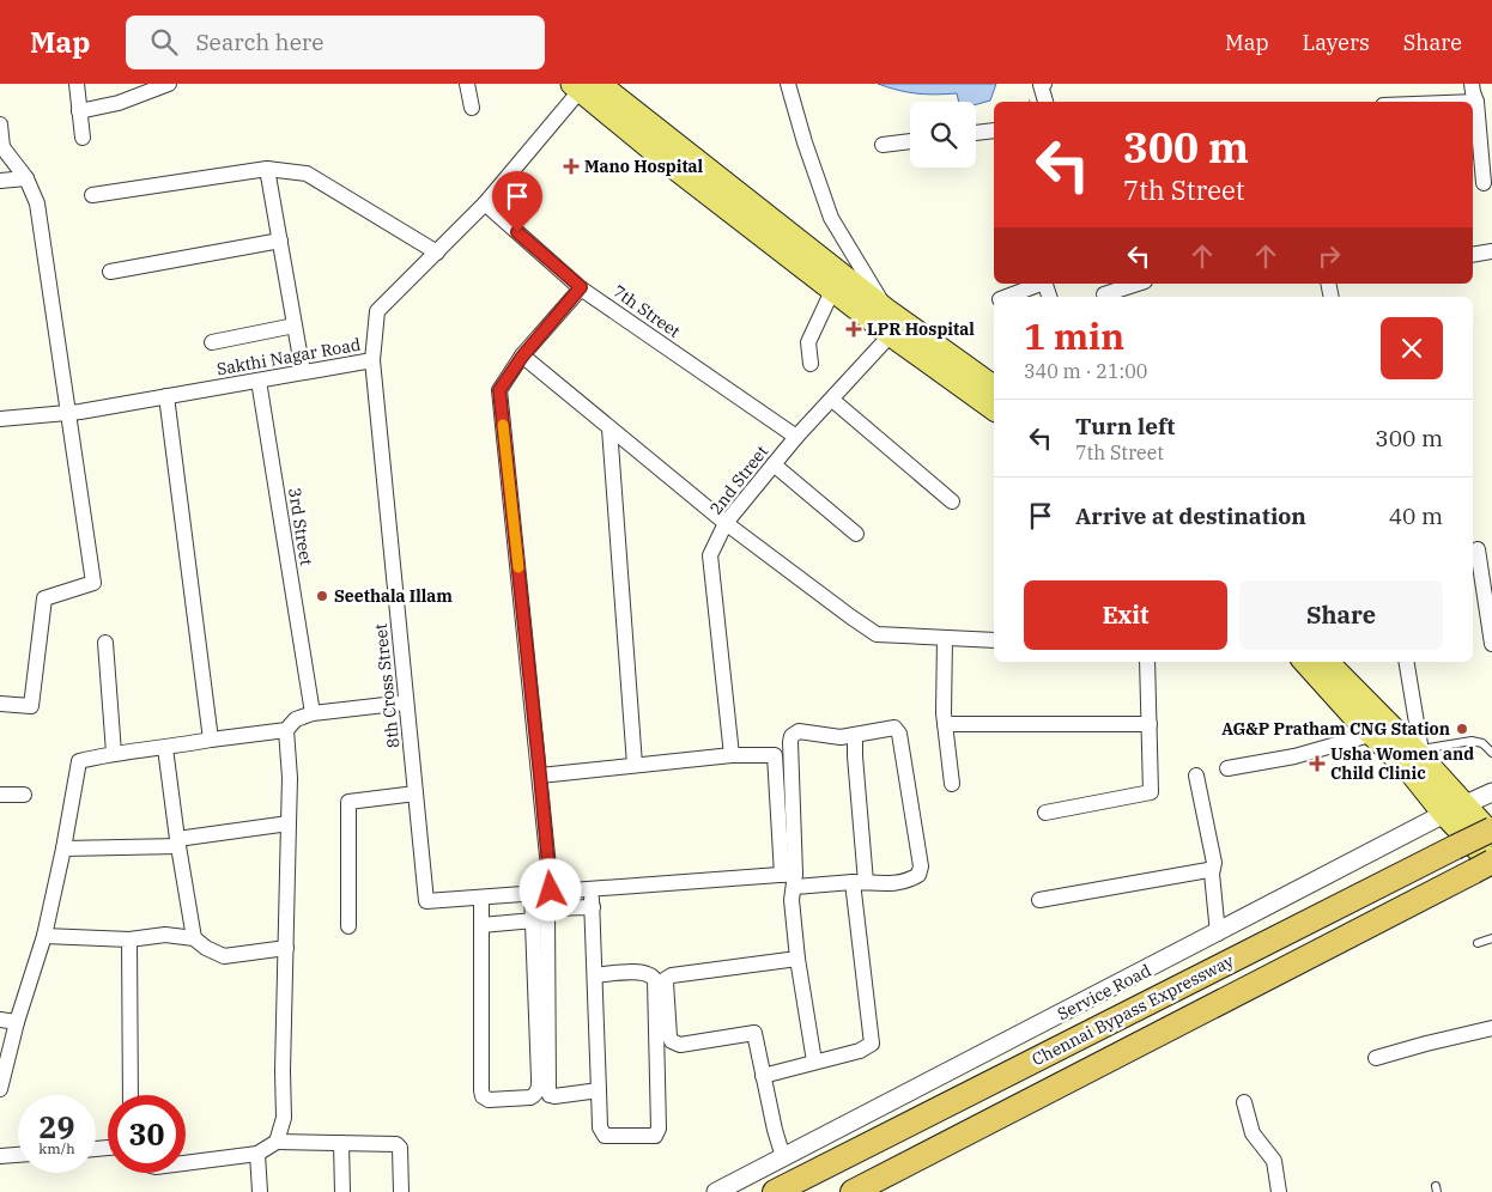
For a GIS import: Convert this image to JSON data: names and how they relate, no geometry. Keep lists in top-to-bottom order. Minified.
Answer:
{"streets":{"highway":["Chennai Bypass Expressway"],"street":["7th Street","Sakthi Nagar Road","2nd Street","3rd Street","8th Cross Street","Service Road"]},"crossings":[["7th Street","Sakthi Nagar Road"],["7th Street","2nd Street"],["Sakthi Nagar Road","3rd Street"],["Sakthi Nagar Road","8th Cross Street"]],"places":{"health":["Mano Hospital","LPR Hospital","Usha Women and Child Clinic"],"other":["Seethala Illam","AG&P Pratham CNG Station"]},"page":{"header":"Map","search":"Search here","nav":["Map","Layers","Share"],"turn":["300 m","7th Street"],"heading":["1 min","340 m · 21:00"],"list":[{"name":"Turn left","note":"7th Street","value":"300 m"},{"name":"Arrive at destination","value":"40 m"}],"buttons":["Exit","Share"],"speed":"29 km/h","limit":"30"}}
